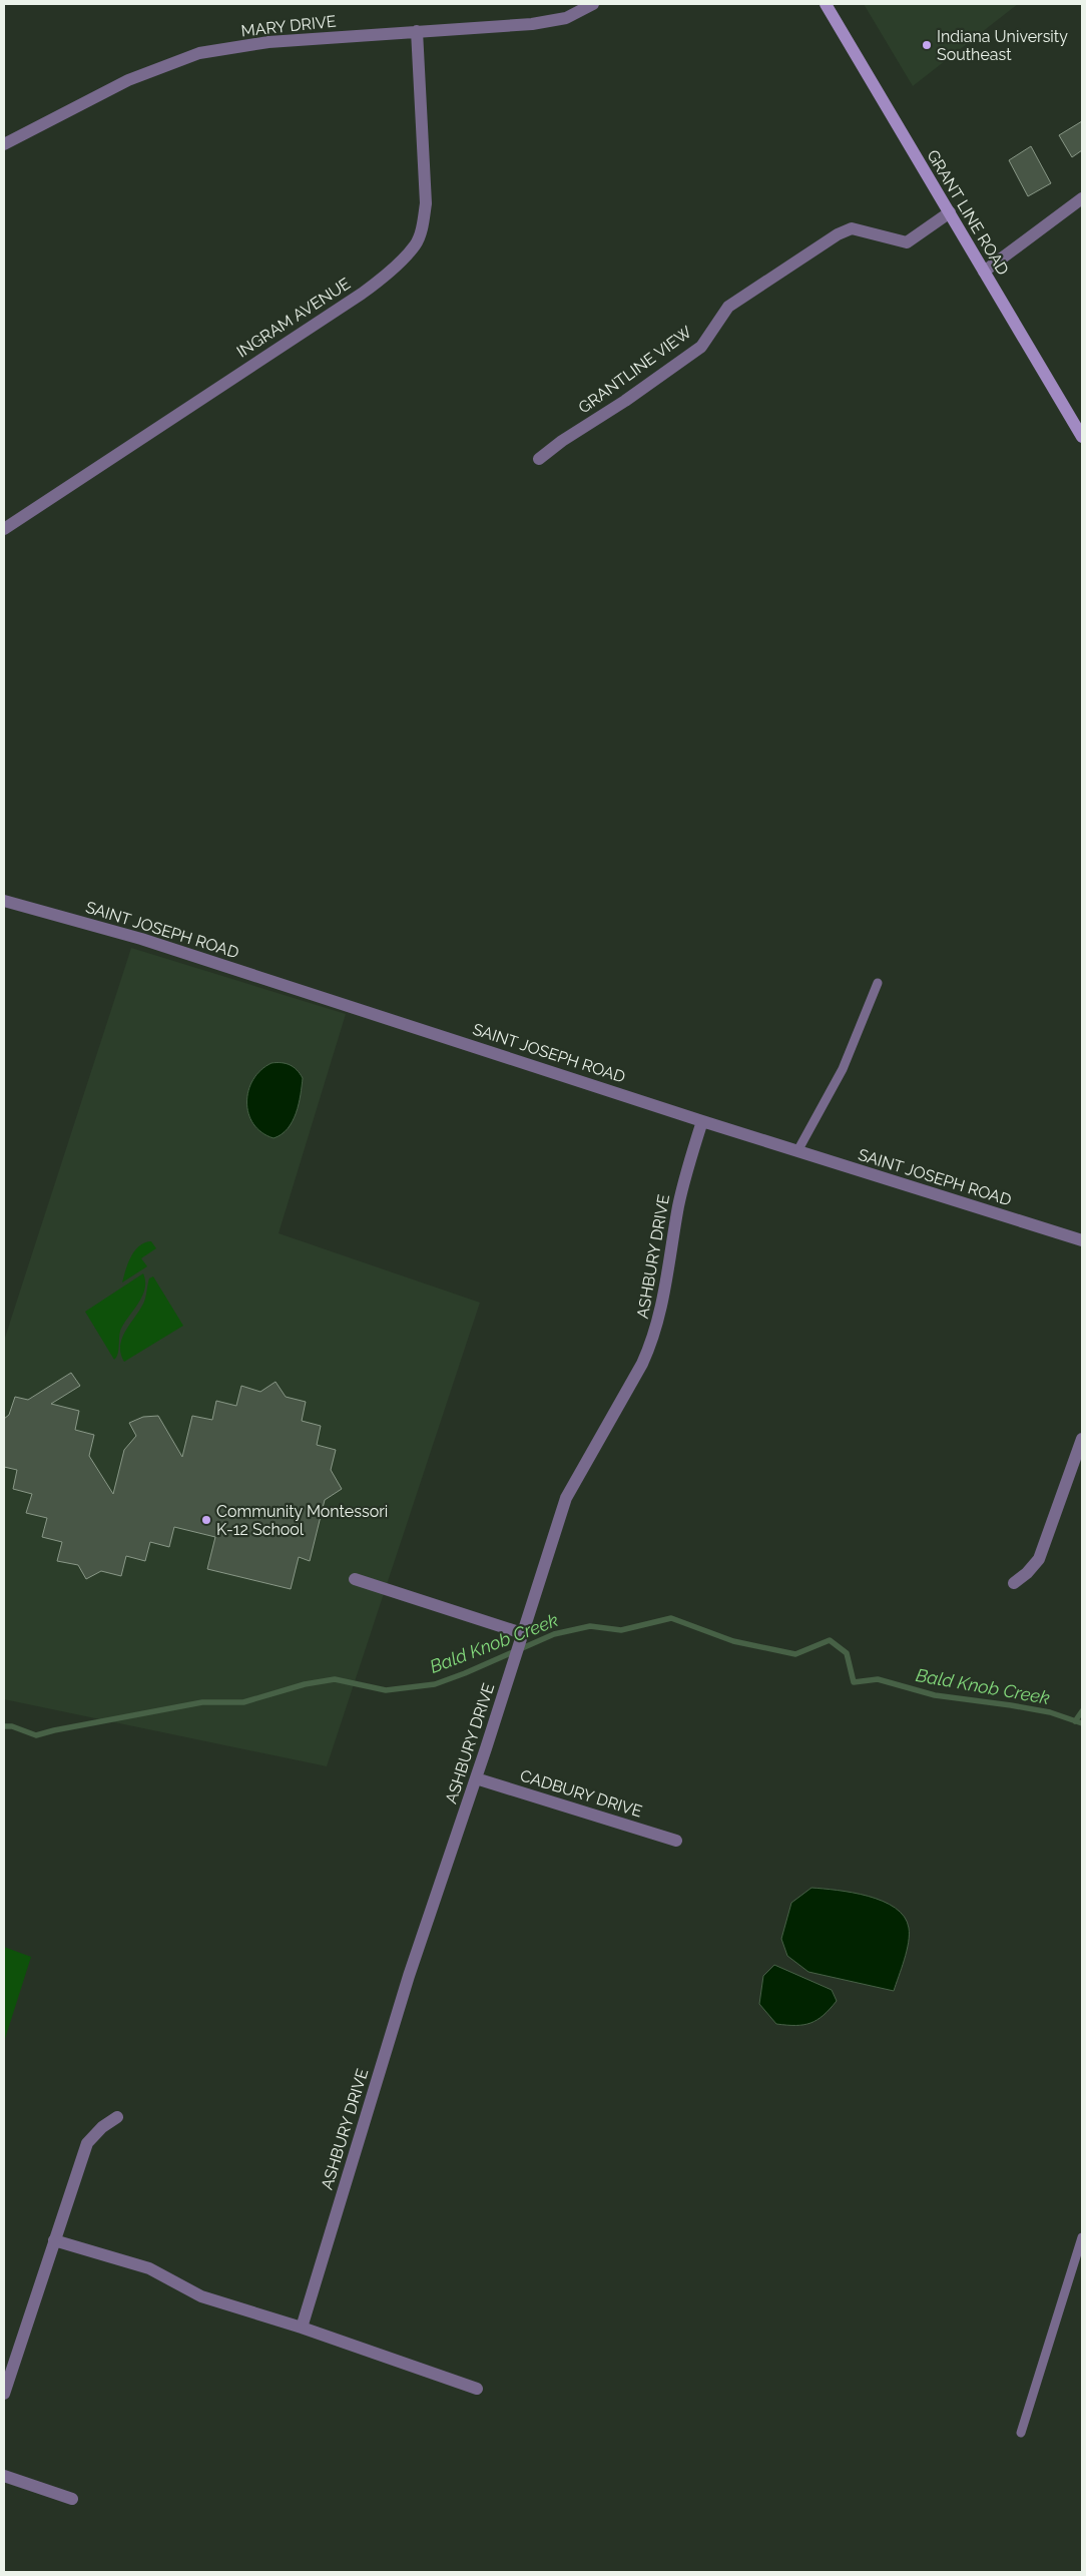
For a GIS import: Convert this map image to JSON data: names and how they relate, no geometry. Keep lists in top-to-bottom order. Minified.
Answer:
{"streets":{"main road":["GRANT LINE ROAD"],"street":["MARY DRIVE","INGRAM AVENUE","GRANTLINE VIEW","SAINT JOSEPH ROAD","ASHBURY DRIVE","CADBURY DRIVE"]},"crossings":[["MARY DRIVE","INGRAM AVENUE"],["GRANT LINE ROAD","GRANTLINE VIEW"],["SAINT JOSEPH ROAD","ASHBURY DRIVE"],["ASHBURY DRIVE","CADBURY DRIVE"]],"water":["Bald Knob Creek"],"places":["Indiana University Southeast","Community Montessori K-12 School"]}
